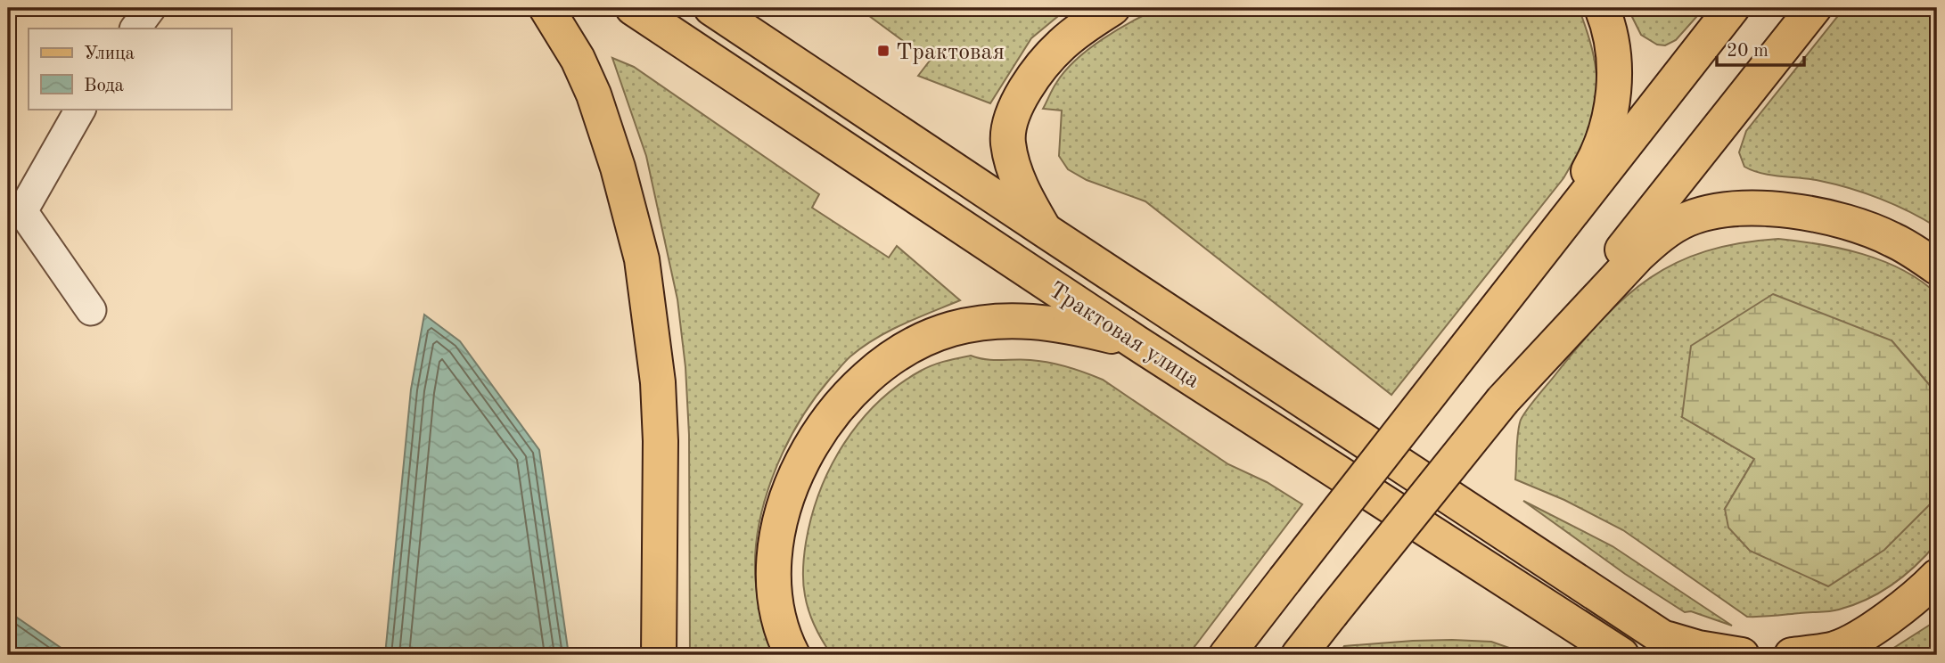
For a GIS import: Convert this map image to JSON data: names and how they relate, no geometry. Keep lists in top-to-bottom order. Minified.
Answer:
{"streets":{"main road":["Трактовая улица"]},"places":{"transit":["Трактовая"]},"legend":["Улица","Вода"],"scale_bar":"20 m"}
